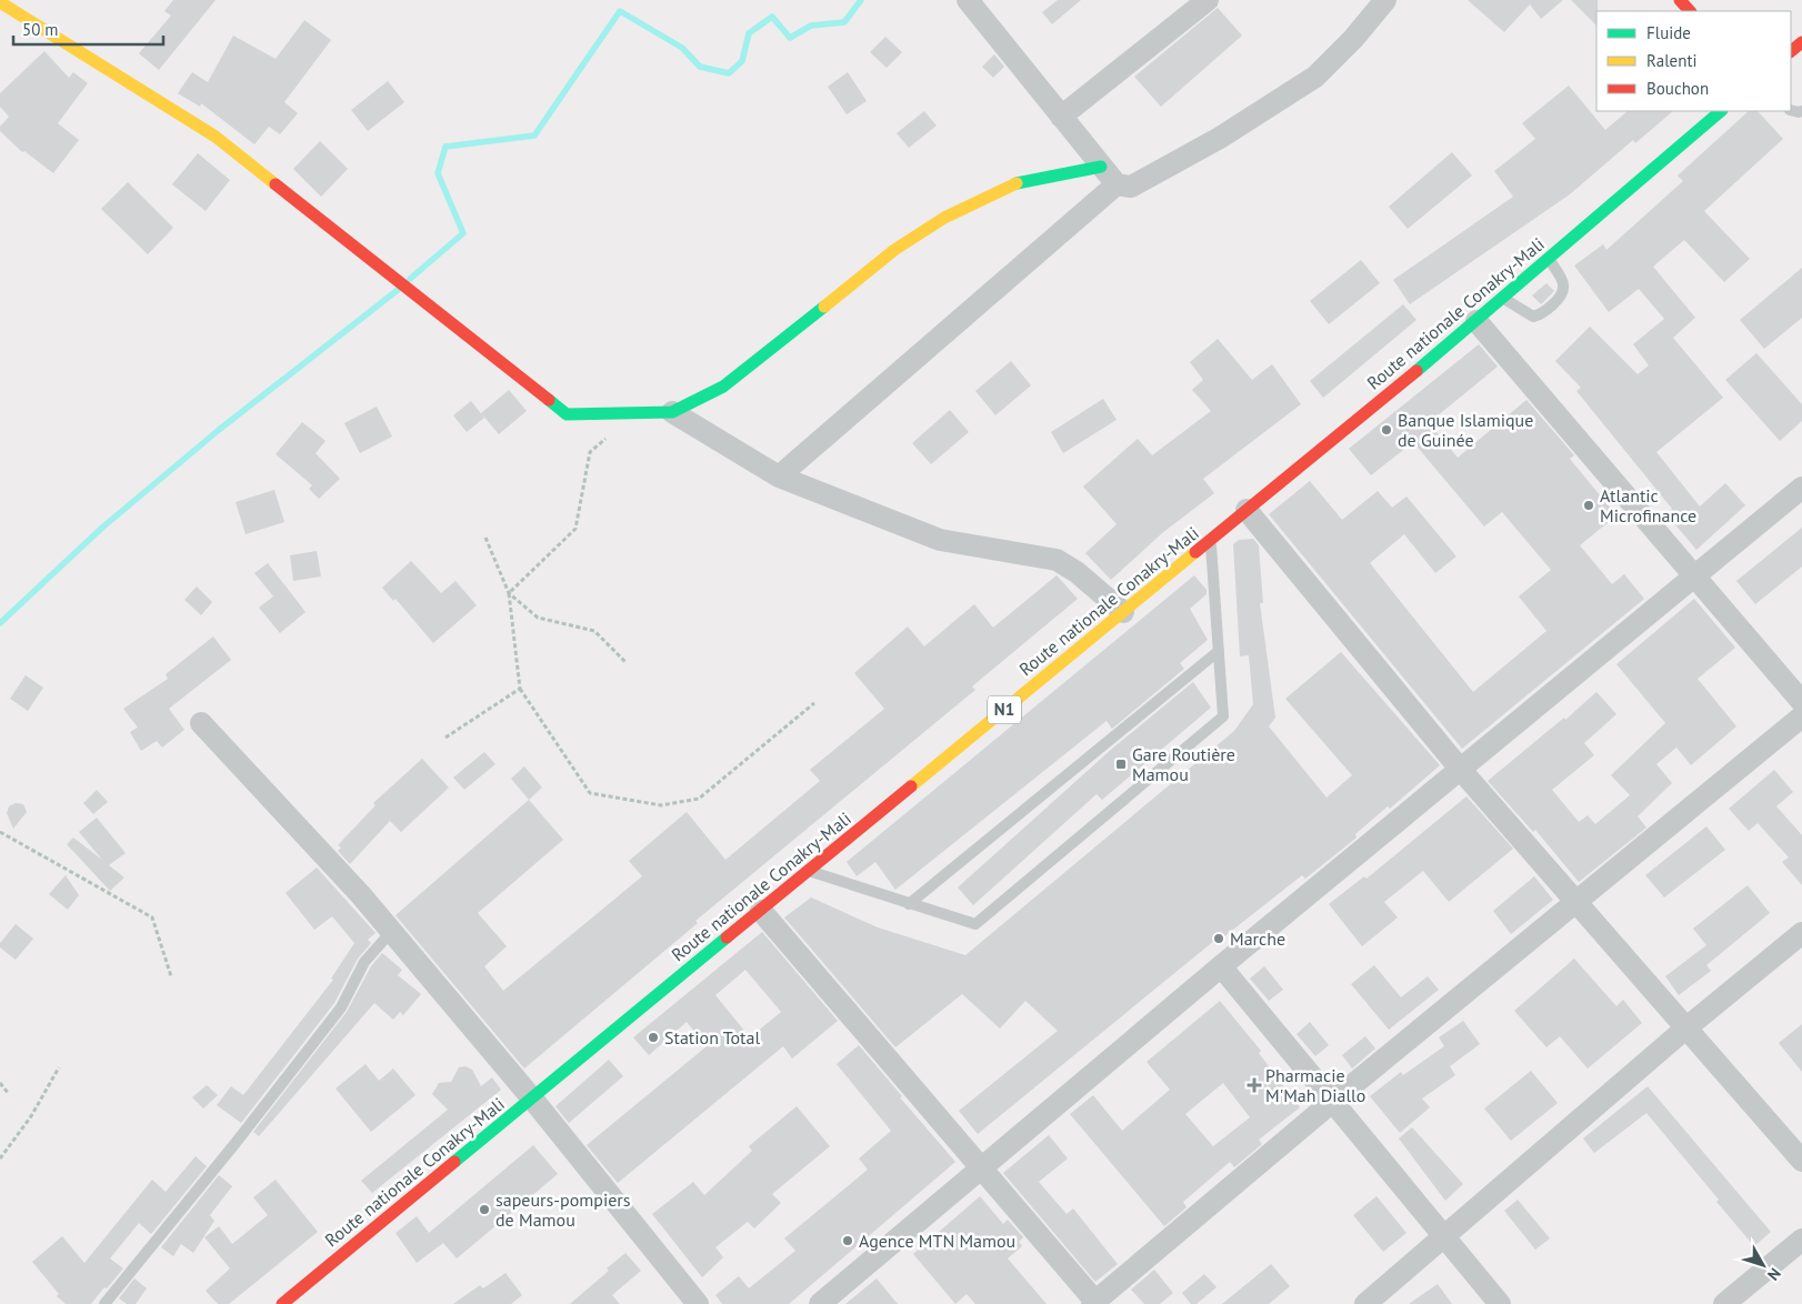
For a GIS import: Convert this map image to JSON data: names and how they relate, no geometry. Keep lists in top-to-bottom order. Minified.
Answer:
{"streets":{"main road":["Route nationale Conakry-Mali","N1"]},"places":{"other":["Banque Islamique de Guinée","Atlantic Microfinance","Marche","Station Total","sapeurs-pompiers de Mamou","Agence MTN Mamou"],"transit":["Gare Routière Mamou"],"health":["Pharmacie M'Mah Diallo"]},"legend":["Fluide","Ralenti","Bouchon"],"scale_bar":"50 m","north":"bottom right"}
